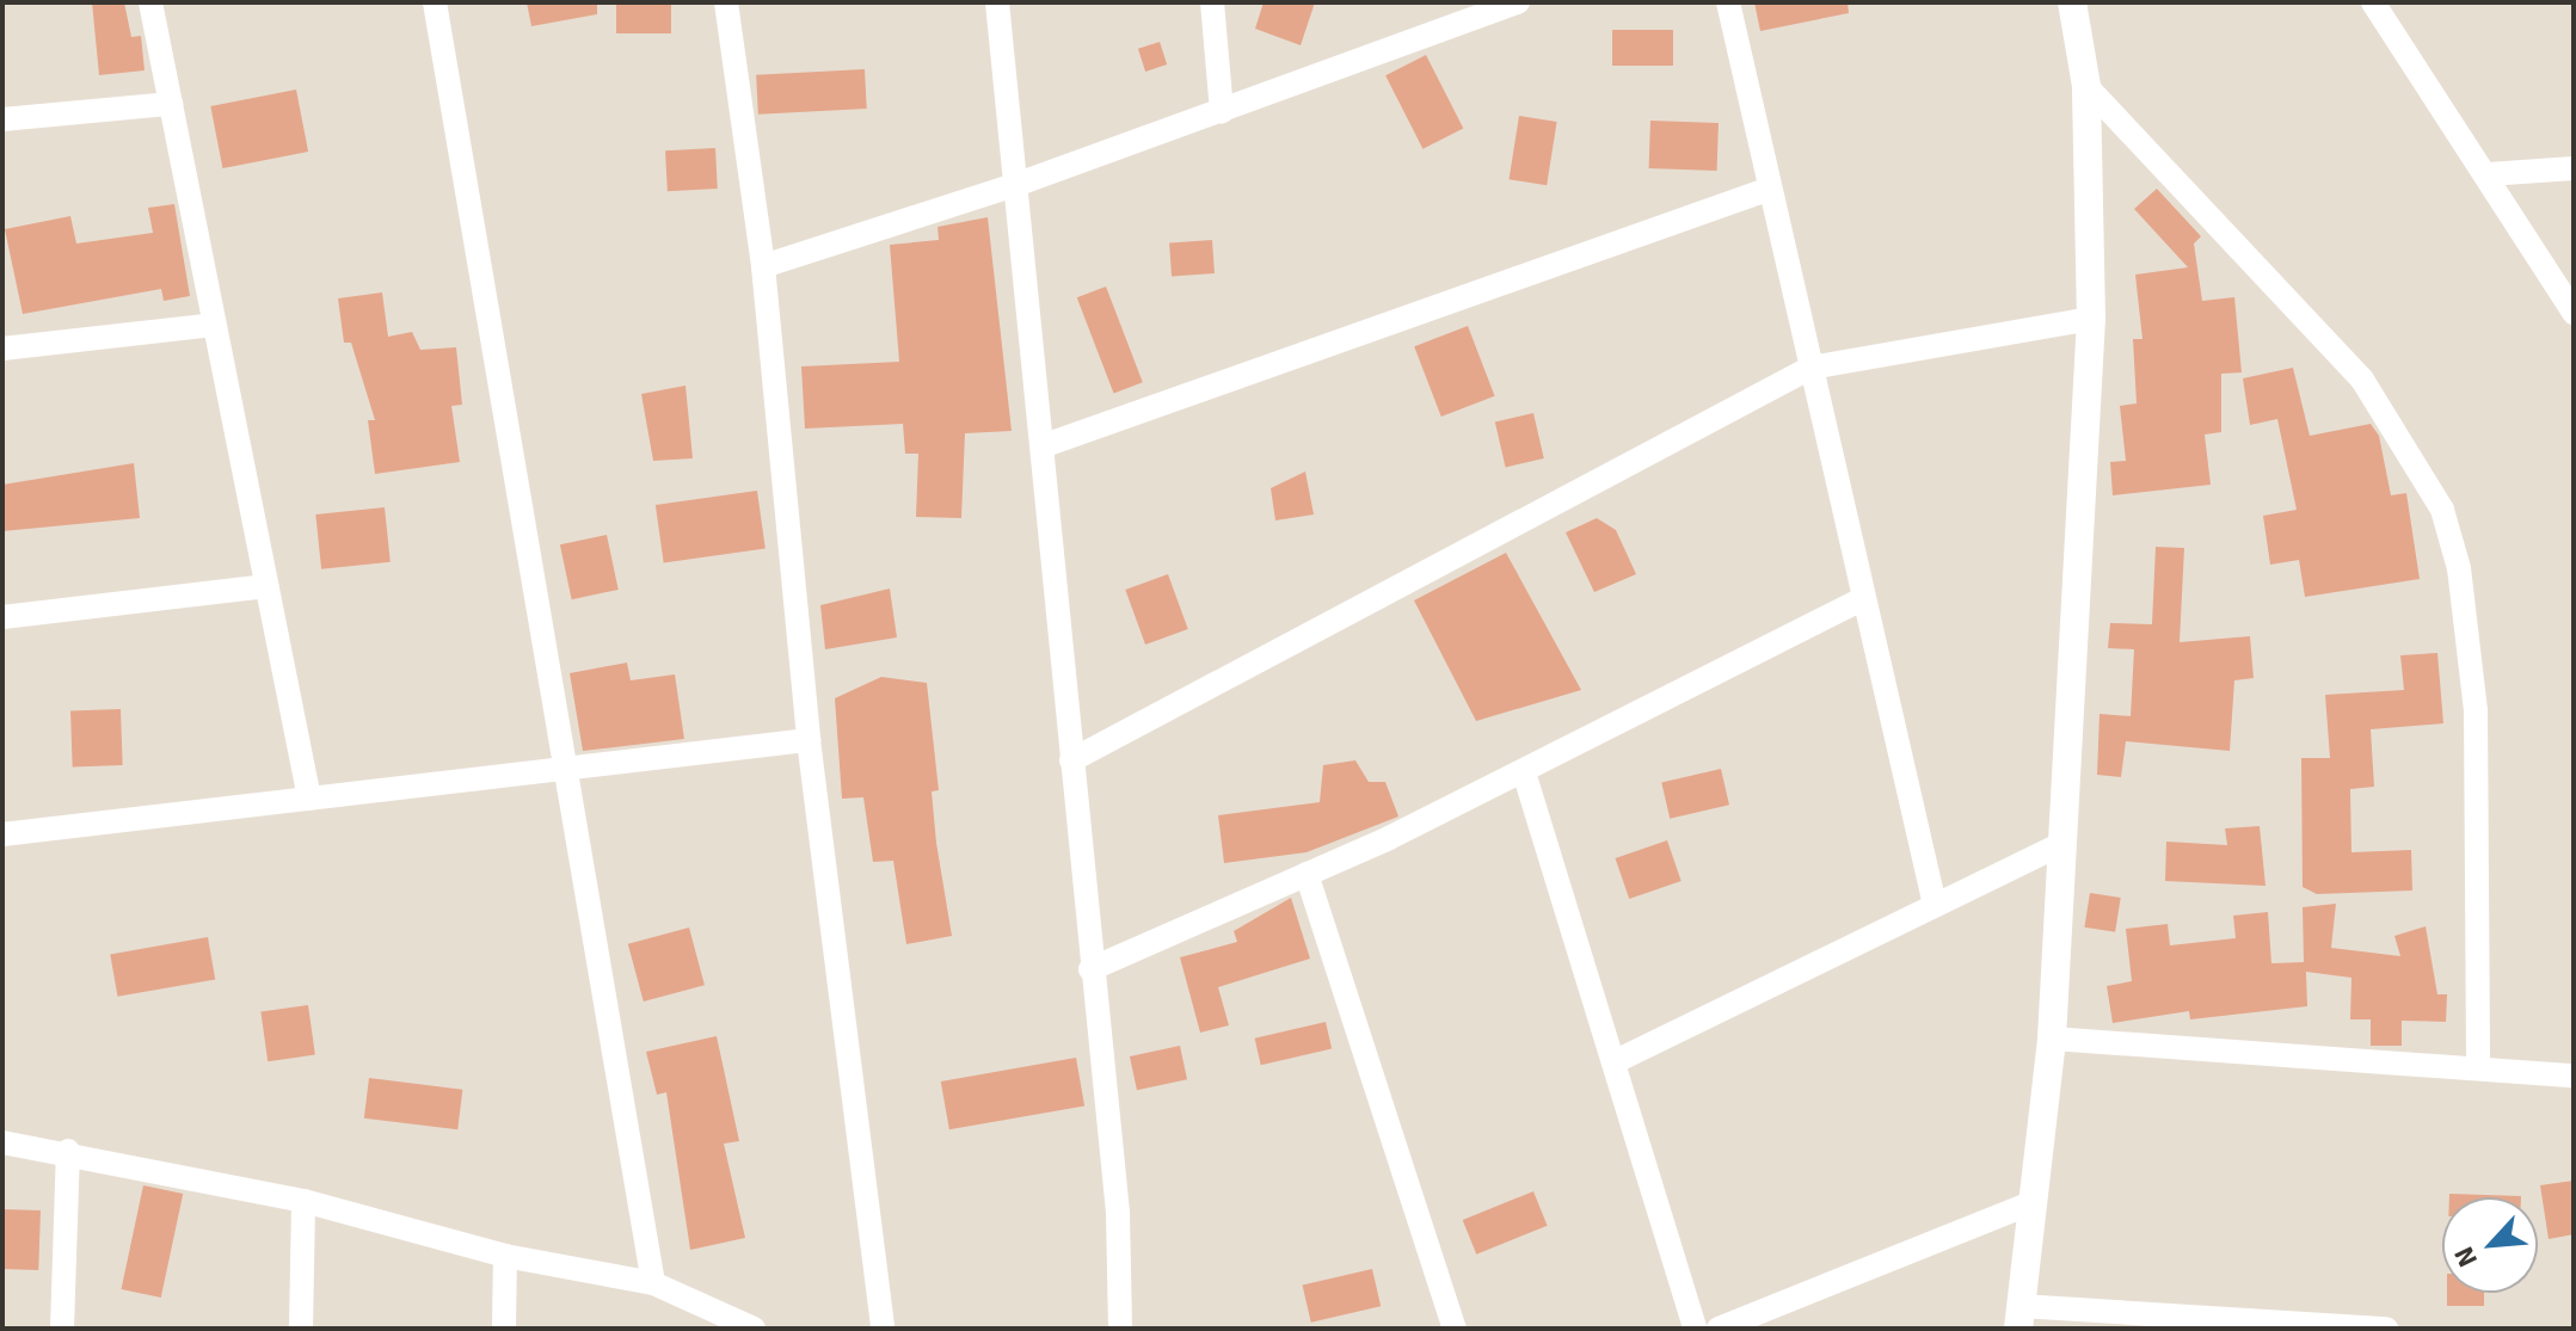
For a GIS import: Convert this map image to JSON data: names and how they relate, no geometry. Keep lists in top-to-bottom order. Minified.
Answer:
{"north":"bottom left"}
